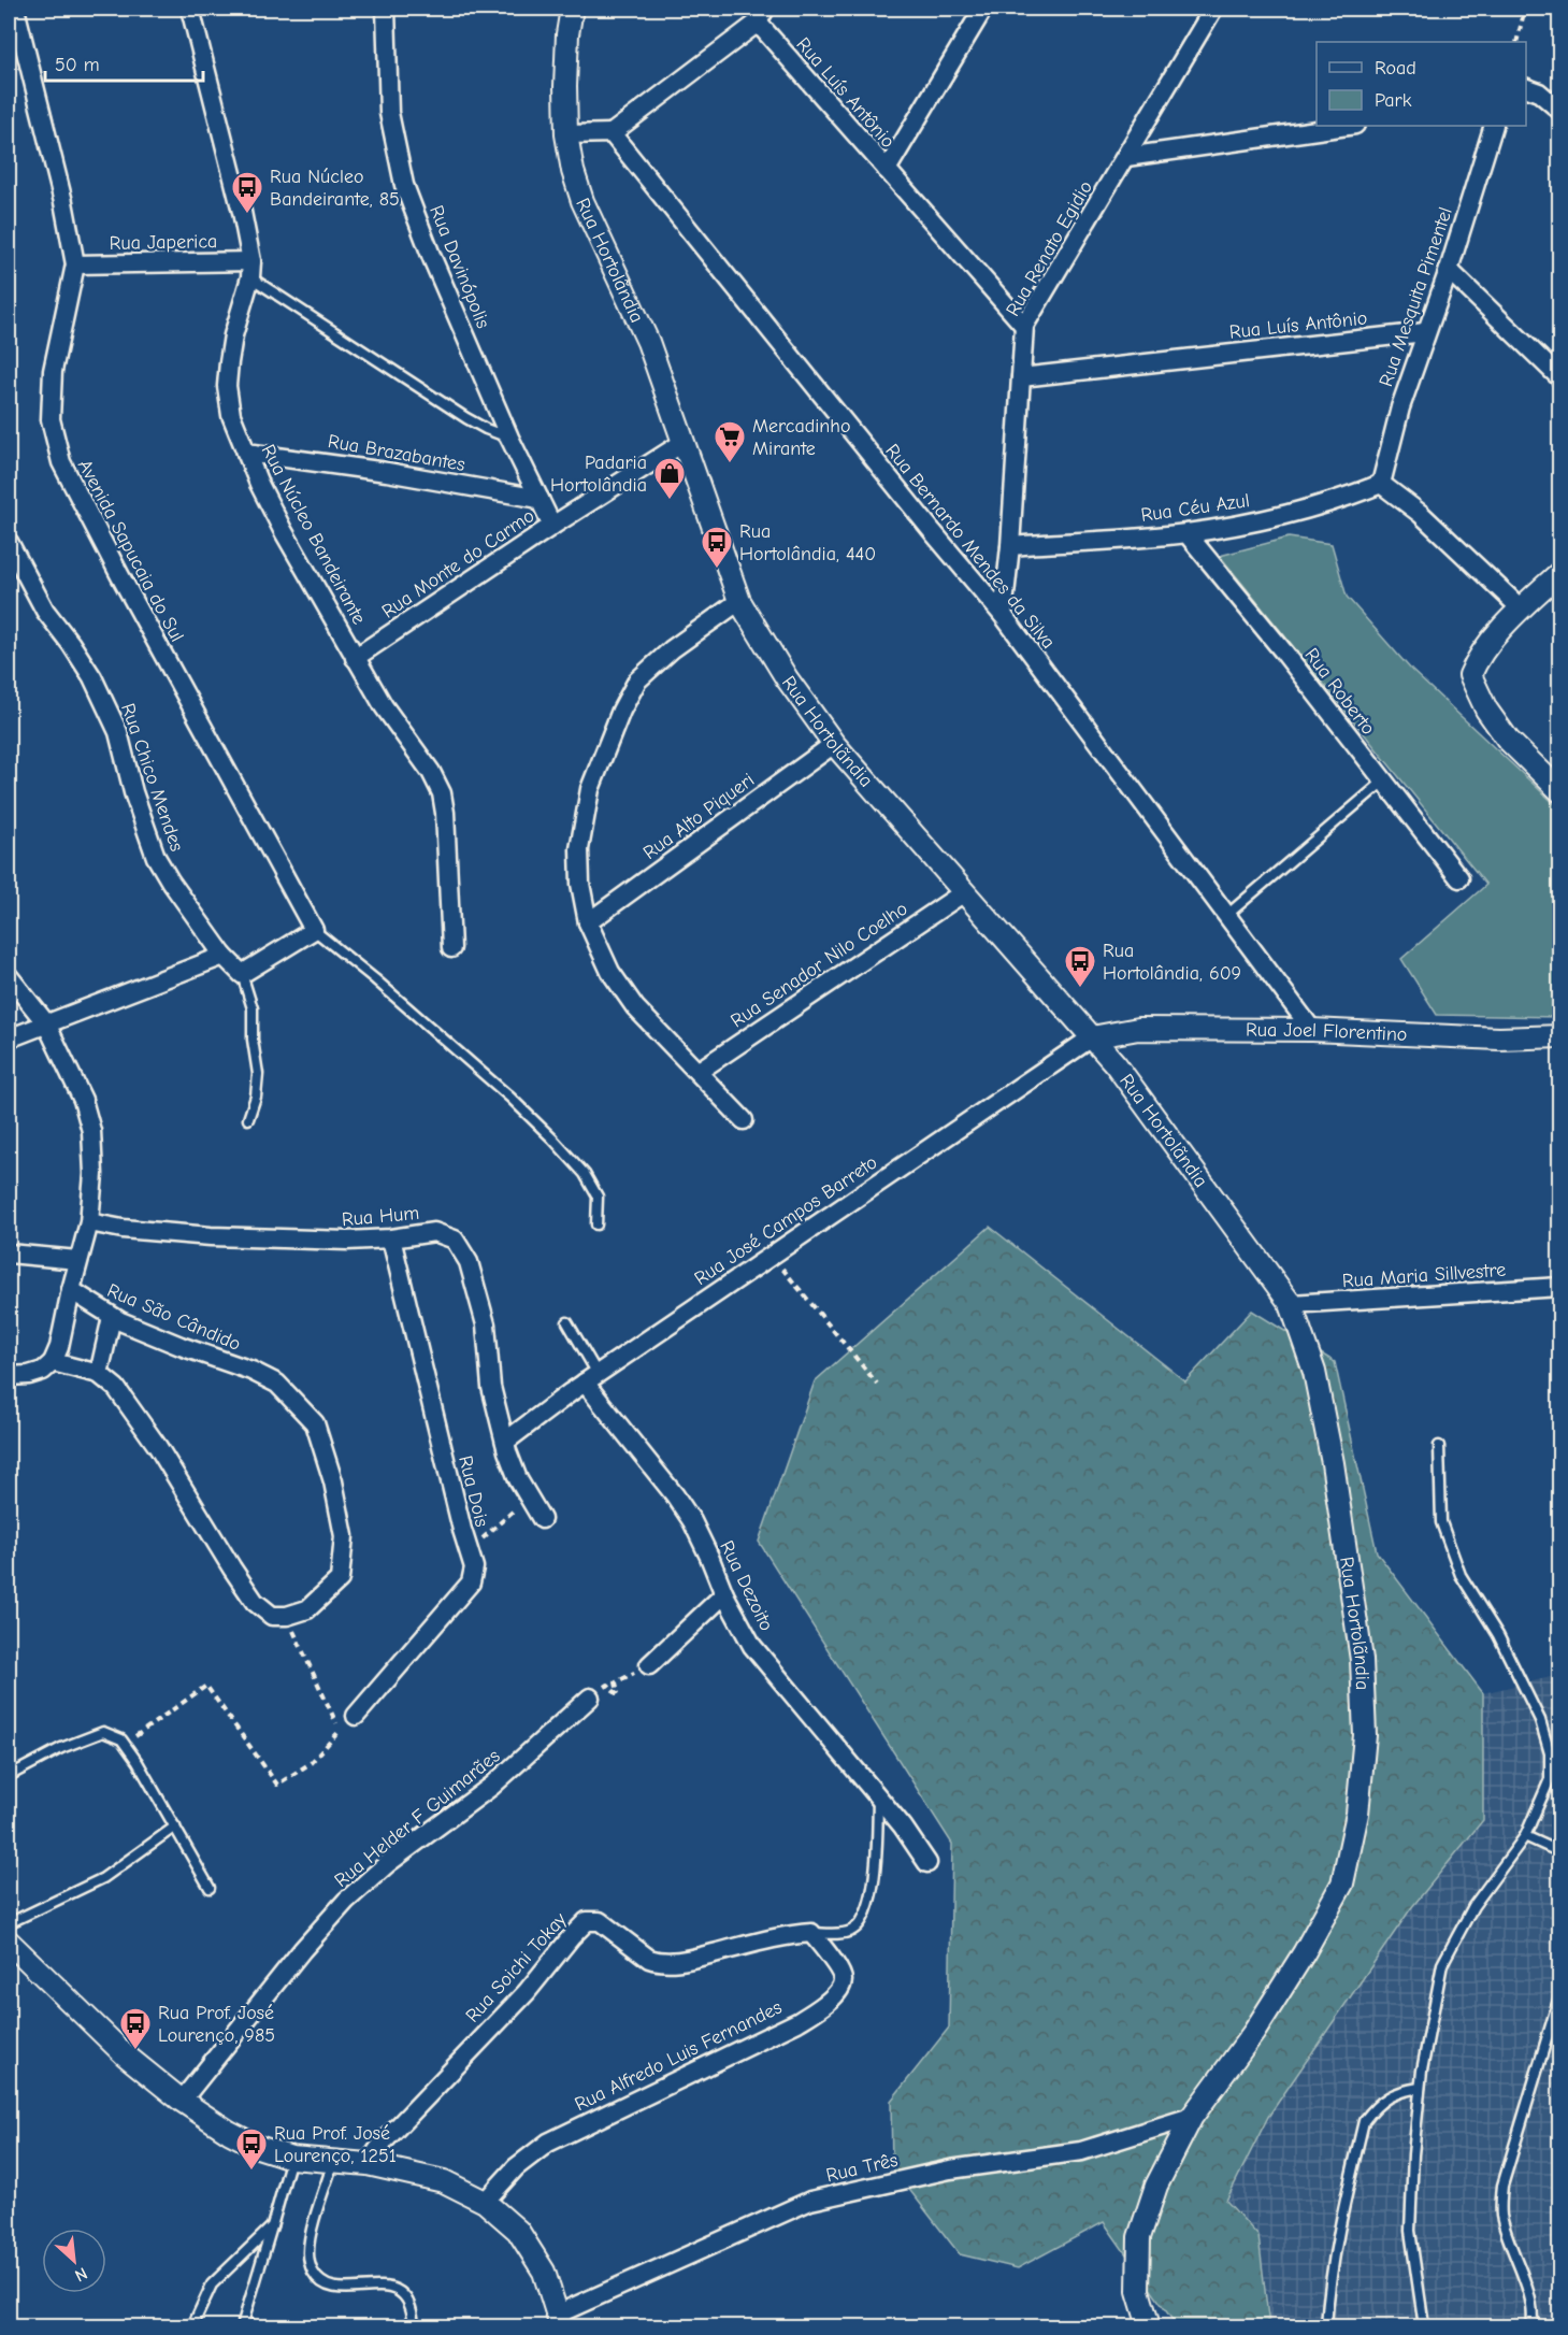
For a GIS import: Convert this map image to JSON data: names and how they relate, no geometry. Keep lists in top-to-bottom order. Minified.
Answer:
{"streets":{"street":["Rua Luís Antônio","Rua Japerica","Rua Renato Egidio","Rua Hortolãndia","Rua Davinópolis","Rua Mesquita Pimentel","Rua Brazabantes","Rua Céu Azul","Rua Núcleo Bandeirante","Rua Bernardo Mendes da Silva","Avenida Sapucaia do Sul","Rua Monte do Carmo","Rua Roberto","Rua Chico Mendes","Rua Alto Piqueri","Rua Senador Nilo Coelho","Rua Joel Florentino","Rua Hum","Rua José Campos Barreto","Rua Maria Sillvestre","Rua São Cândido","Rua Dois","Rua Dezoito","Rua Helder F Guimarães","Rua Soichi Tokay","Rua Alfredo Luis Fernandes","Rua Três"]},"crossings":[["Rua Luís Antônio","Rua Renato Egidio"],["Rua Luís Antônio","Rua Mesquita Pimentel"],["Rua Luís Antônio","Rua Bernardo Mendes da Silva"],["Rua Japerica","Rua Núcleo Bandeirante"],["Rua Japerica","Avenida Sapucaia do Sul"],["Rua Renato Egidio","Rua Céu Azul"],["Rua Renato Egidio","Rua Bernardo Mendes da Silva"],["Rua Hortolãndia","Rua Monte do Carmo"],["Rua Hortolãndia","Rua Alto Piqueri"],["Rua Hortolãndia","Rua Senador Nilo Coelho"],["Rua Hortolãndia","Rua Joel Florentino"],["Rua Hortolãndia","Rua José Campos Barreto"],["Rua Hortolãndia","Rua Maria Sillvestre"],["Rua Hortolãndia","Rua Três"],["Rua Davinópolis","Rua Brazabantes"],["Rua Davinópolis","Rua Monte do Carmo"],["Rua Mesquita Pimentel","Rua Céu Azul"],["Rua Brazabantes","Rua Núcleo Bandeirante"],["Rua Céu Azul","Rua Roberto"],["Rua Núcleo Bandeirante","Rua Monte do Carmo"],["Rua Bernardo Mendes da Silva","Rua Joel Florentino"],["Rua Joel Florentino","Rua José Campos Barreto"],["Rua Hum","Rua José Campos Barreto"],["Rua Hum","Rua Dois"],["Rua José Campos Barreto","Rua Dezoito"],["Rua Soichi Tokay","Rua Alfredo Luis Fernandes"]],"places":{"bus stop":["Rua Núcleo Bandeirante, 85","Rua Hortolândia, 440","Rua Hortolândia, 609","Rua Prof. José Lourenço, 985","Rua Prof. José Lourenço, 1251"],"supermarket":["Mercadinho Mirante"],"shop":["Padaria Hortolândia"]},"legend":["Road","Park"],"scale_bar":"50 m","north":"bottom right"}
